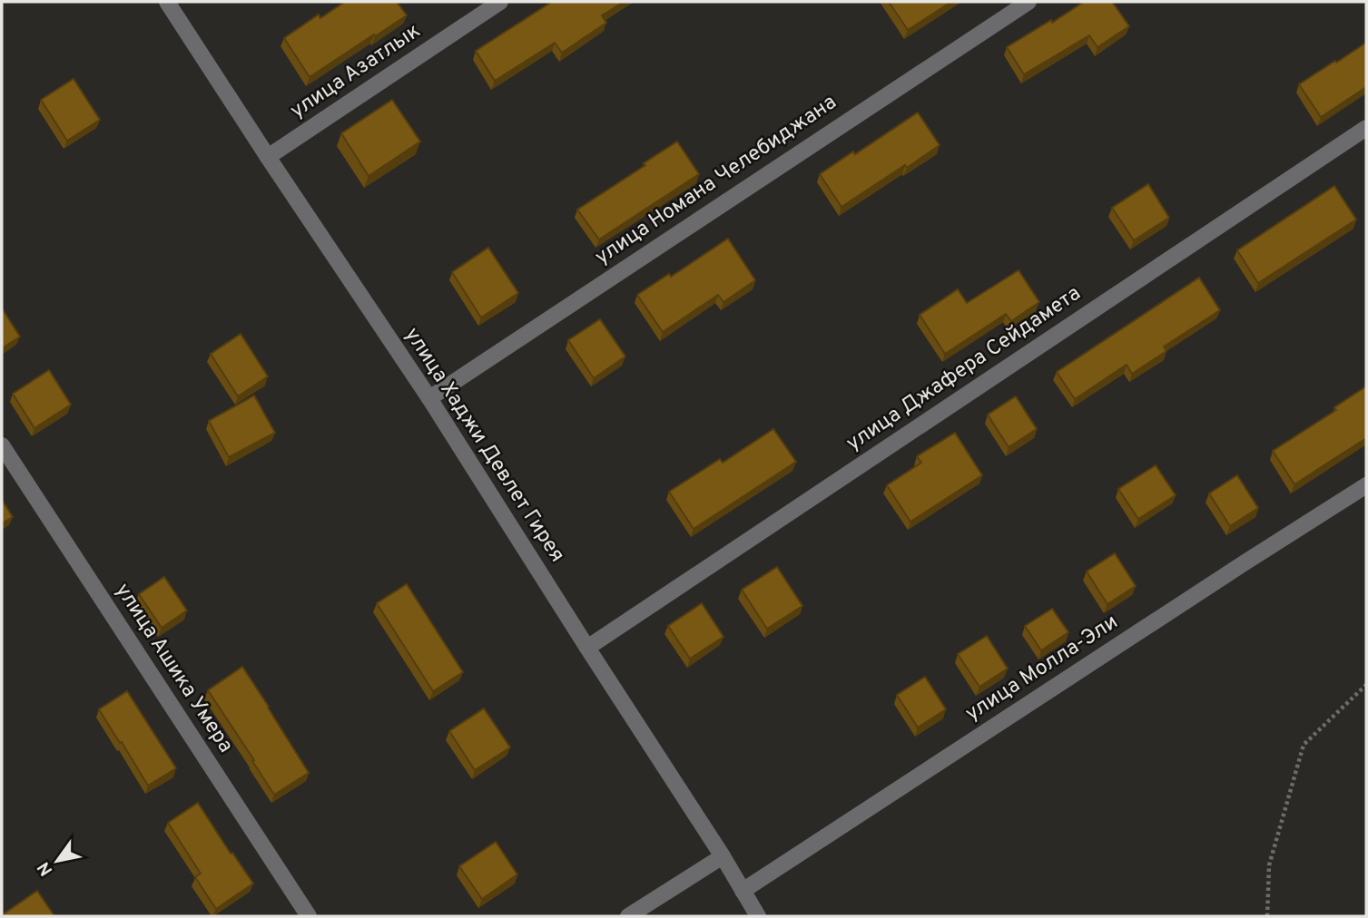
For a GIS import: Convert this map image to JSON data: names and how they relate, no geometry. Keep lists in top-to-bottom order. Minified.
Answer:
{"streets":{"street":["улица Азатлык","улица Номана Челебиджана","улица Джафера Сейдамета","улица Хаджи Девлет Гирея","улица Ашика Умера","улица Молла-Эли"]},"crossings":[["улица Азатлык","улица Хаджи Девлет Гирея"],["улица Номана Челебиджана","улица Хаджи Девлет Гирея"],["улица Джафера Сейдамета","улица Хаджи Девлет Гирея"],["улица Хаджи Девлет Гирея","улица Молла-Эли"]],"north":"bottom left"}
